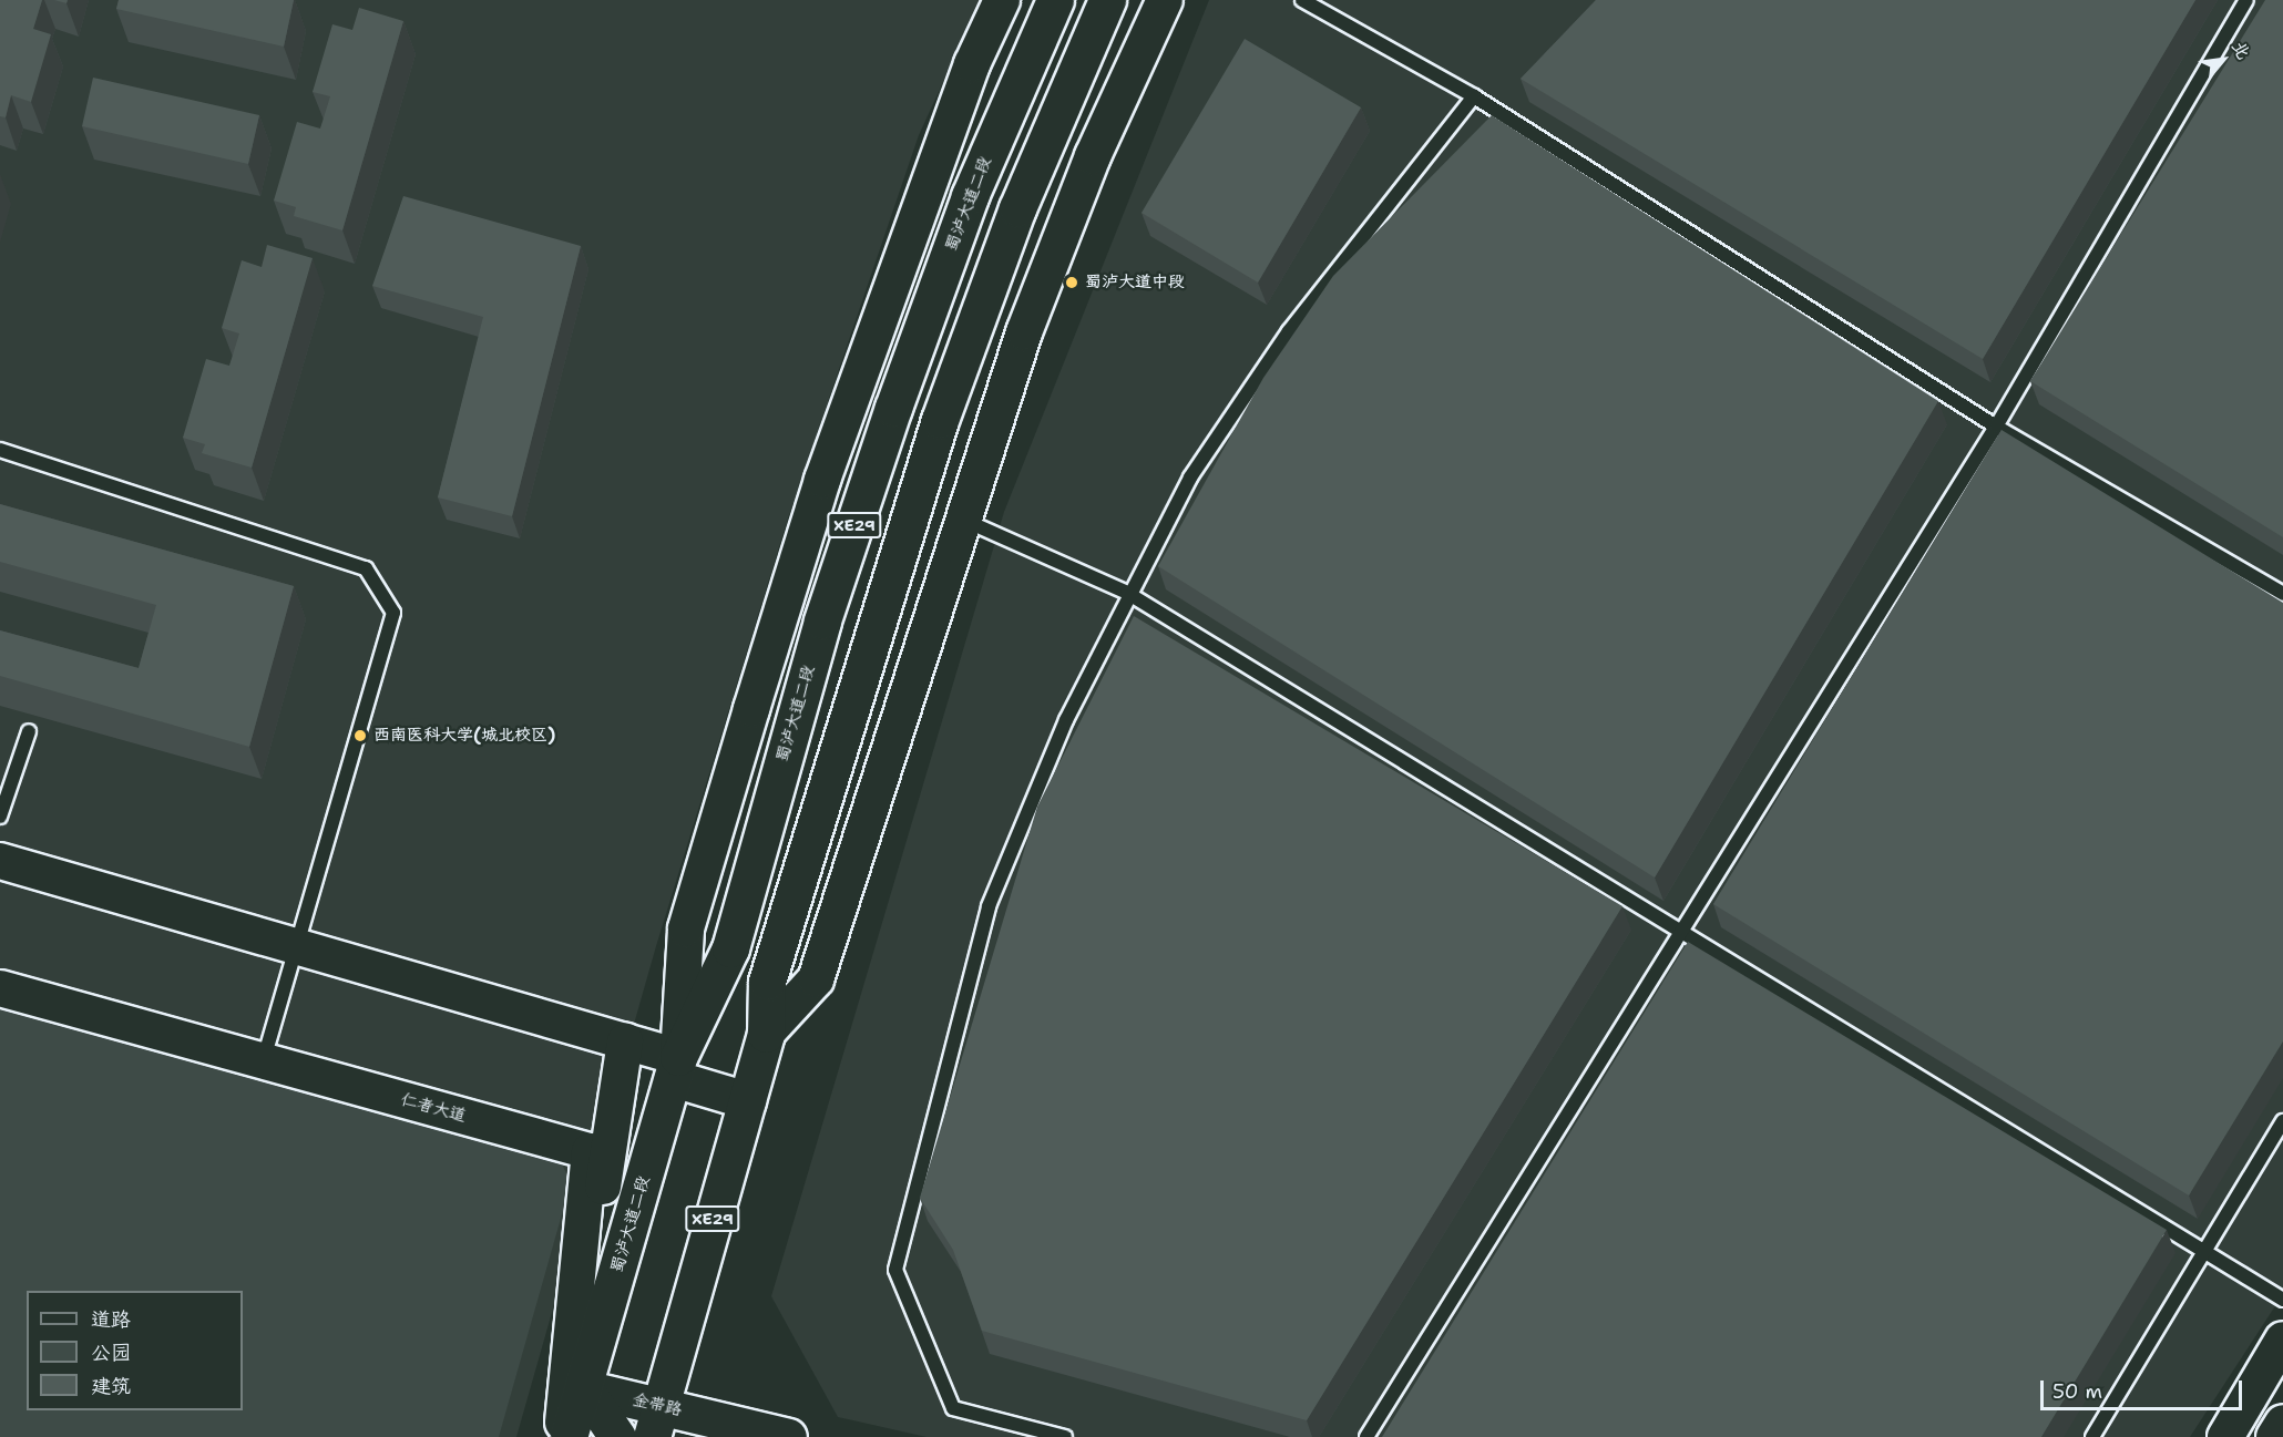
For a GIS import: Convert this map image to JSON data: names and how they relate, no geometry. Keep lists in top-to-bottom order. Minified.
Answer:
{"streets":{"main road":["蜀泸大道二段","XE29","金带路"],"street":["仁者大道"]},"crossings":[["蜀泸大道二段","金带路"],["XE29","金带路"]],"places":["蜀泸大道中段","西南医科大学(城北校区)"],"legend":["道路","公园","建筑"],"scale_bar":"50 m","north":"top right"}
